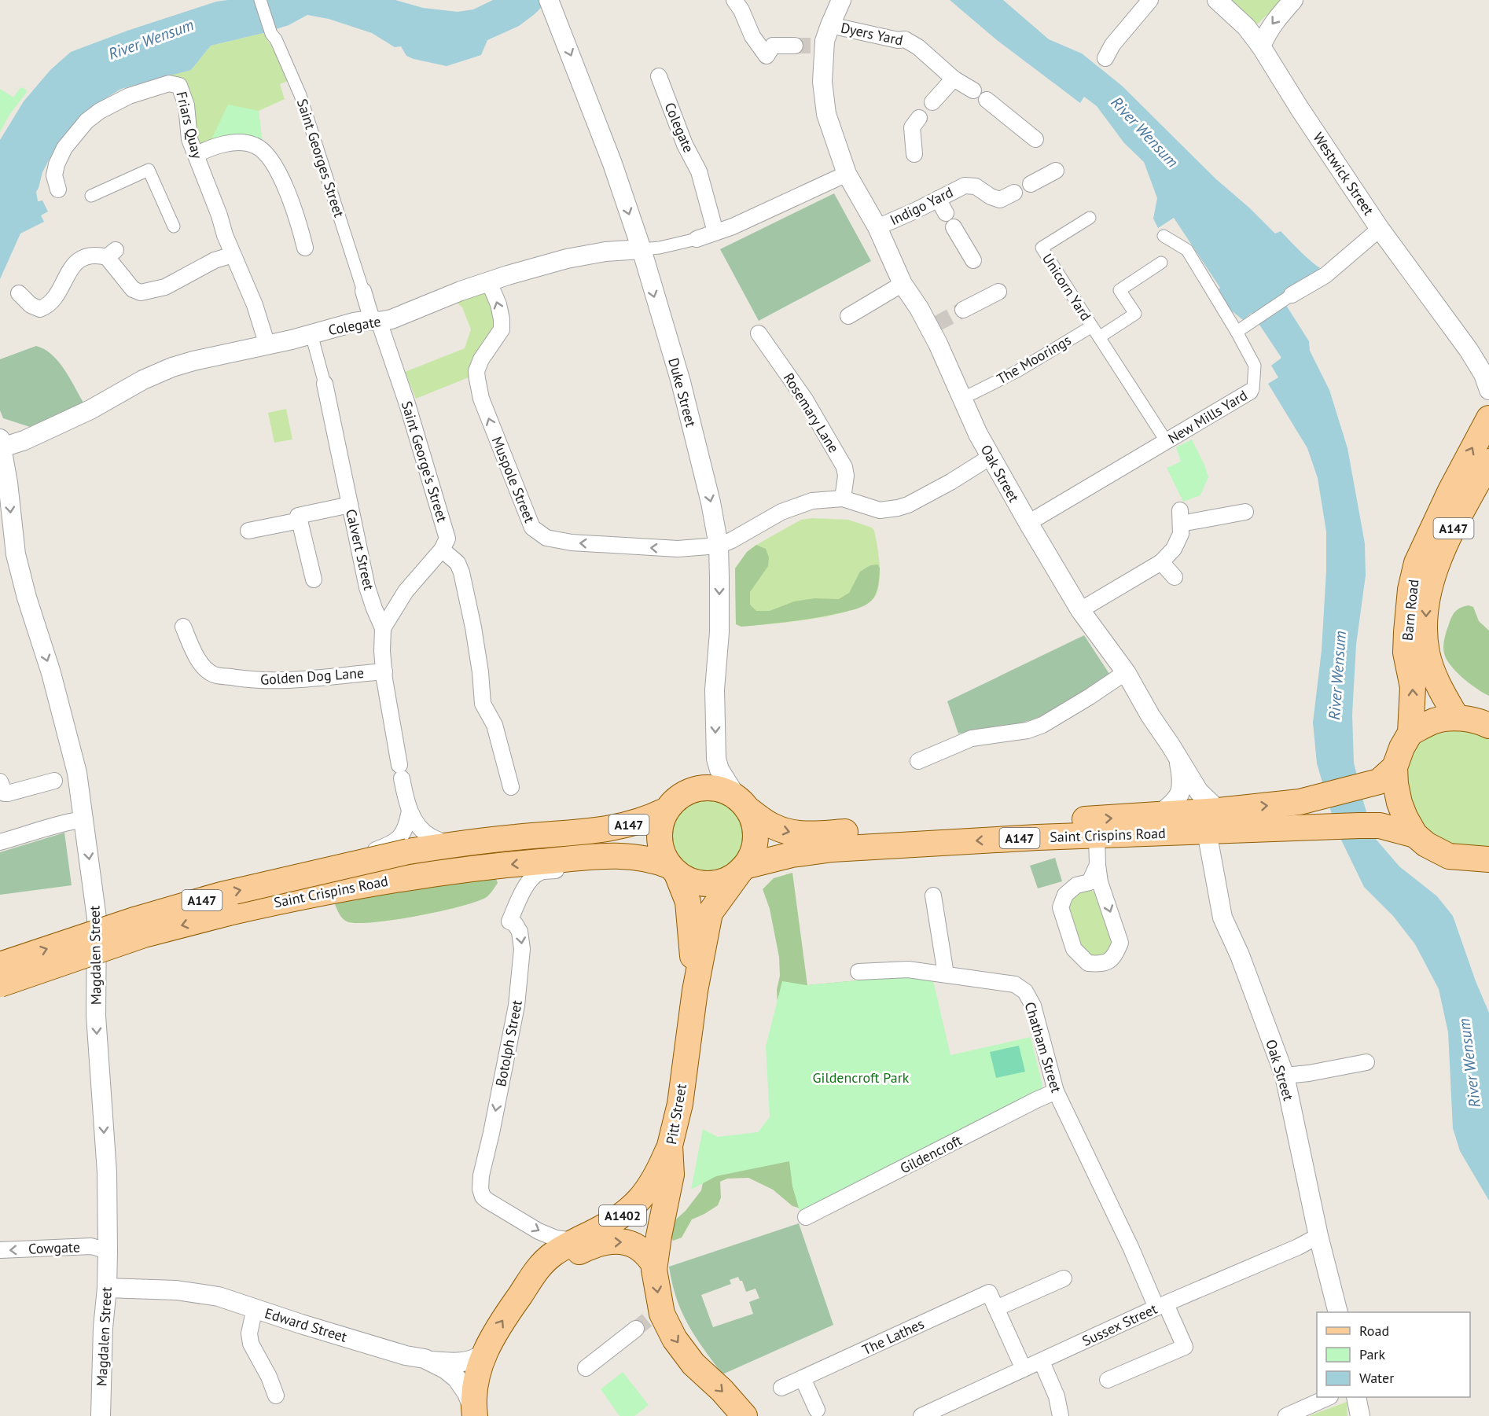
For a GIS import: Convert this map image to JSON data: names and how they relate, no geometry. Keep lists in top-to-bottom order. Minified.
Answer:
{"streets":{"main road":["A147","Barn Road","Saint Crispins Road","Pitt Street","A1402"],"street":["Dyers Yard","Friars Quay","Colegate","Saint Georges Street","Westwick Street","Indigo Yard","Unicorn Yard","The Moorings","Duke Street","Rosemary Lane","New Mills Yard","Saint George's Street","Oak Street","Muspole Street","Calvert Street","Golden Dog Lane","Magdalen Street","Botolph Street","Chatham Street","Gildencroft","Cowgate","Edward Street","Sussex Street","The Lathes"]},"crossings":[["Dyers Yard","Oak Street"],["Friars Quay","Colegate"],["Colegate","Saint Georges Street"],["Colegate","Duke Street"],["Colegate","Saint George's Street"],["Colegate","Oak Street"],["Colegate","Muspole Street"],["Colegate","Calvert Street"],["Colegate","Magdalen Street"],["Saint Georges Street","Saint George's Street"],["Indigo Yard","Oak Street"],["Unicorn Yard","The Moorings"],["The Moorings","Oak Street"],["Duke Street","Muspole Street"],["Duke Street","Saint Crispins Road"],["Duke Street","Pitt Street"],["New Mills Yard","Oak Street"],["Oak Street","Saint Crispins Road"],["Oak Street","Sussex Street"],["Calvert Street","Golden Dog Lane"],["Calvert Street","Saint Crispins Road"],["Barn Road","Saint Crispins Road"],["Saint Crispins Road","Botolph Street"],["Saint Crispins Road","Pitt Street"],["Magdalen Street","Cowgate"],["Magdalen Street","Edward Street"],["Botolph Street","A1402"],["Chatham Street","Gildencroft"],["Chatham Street","Sussex Street"],["Pitt Street","A1402"],["A1402","Edward Street"],["Sussex Street","The Lathes"]],"one_way":["Duke Street","Magdalen Street","Cowgate"],"water":["River Wensum"],"parks":["Gildencroft Park"],"legend":["Road","Park","Water"]}
